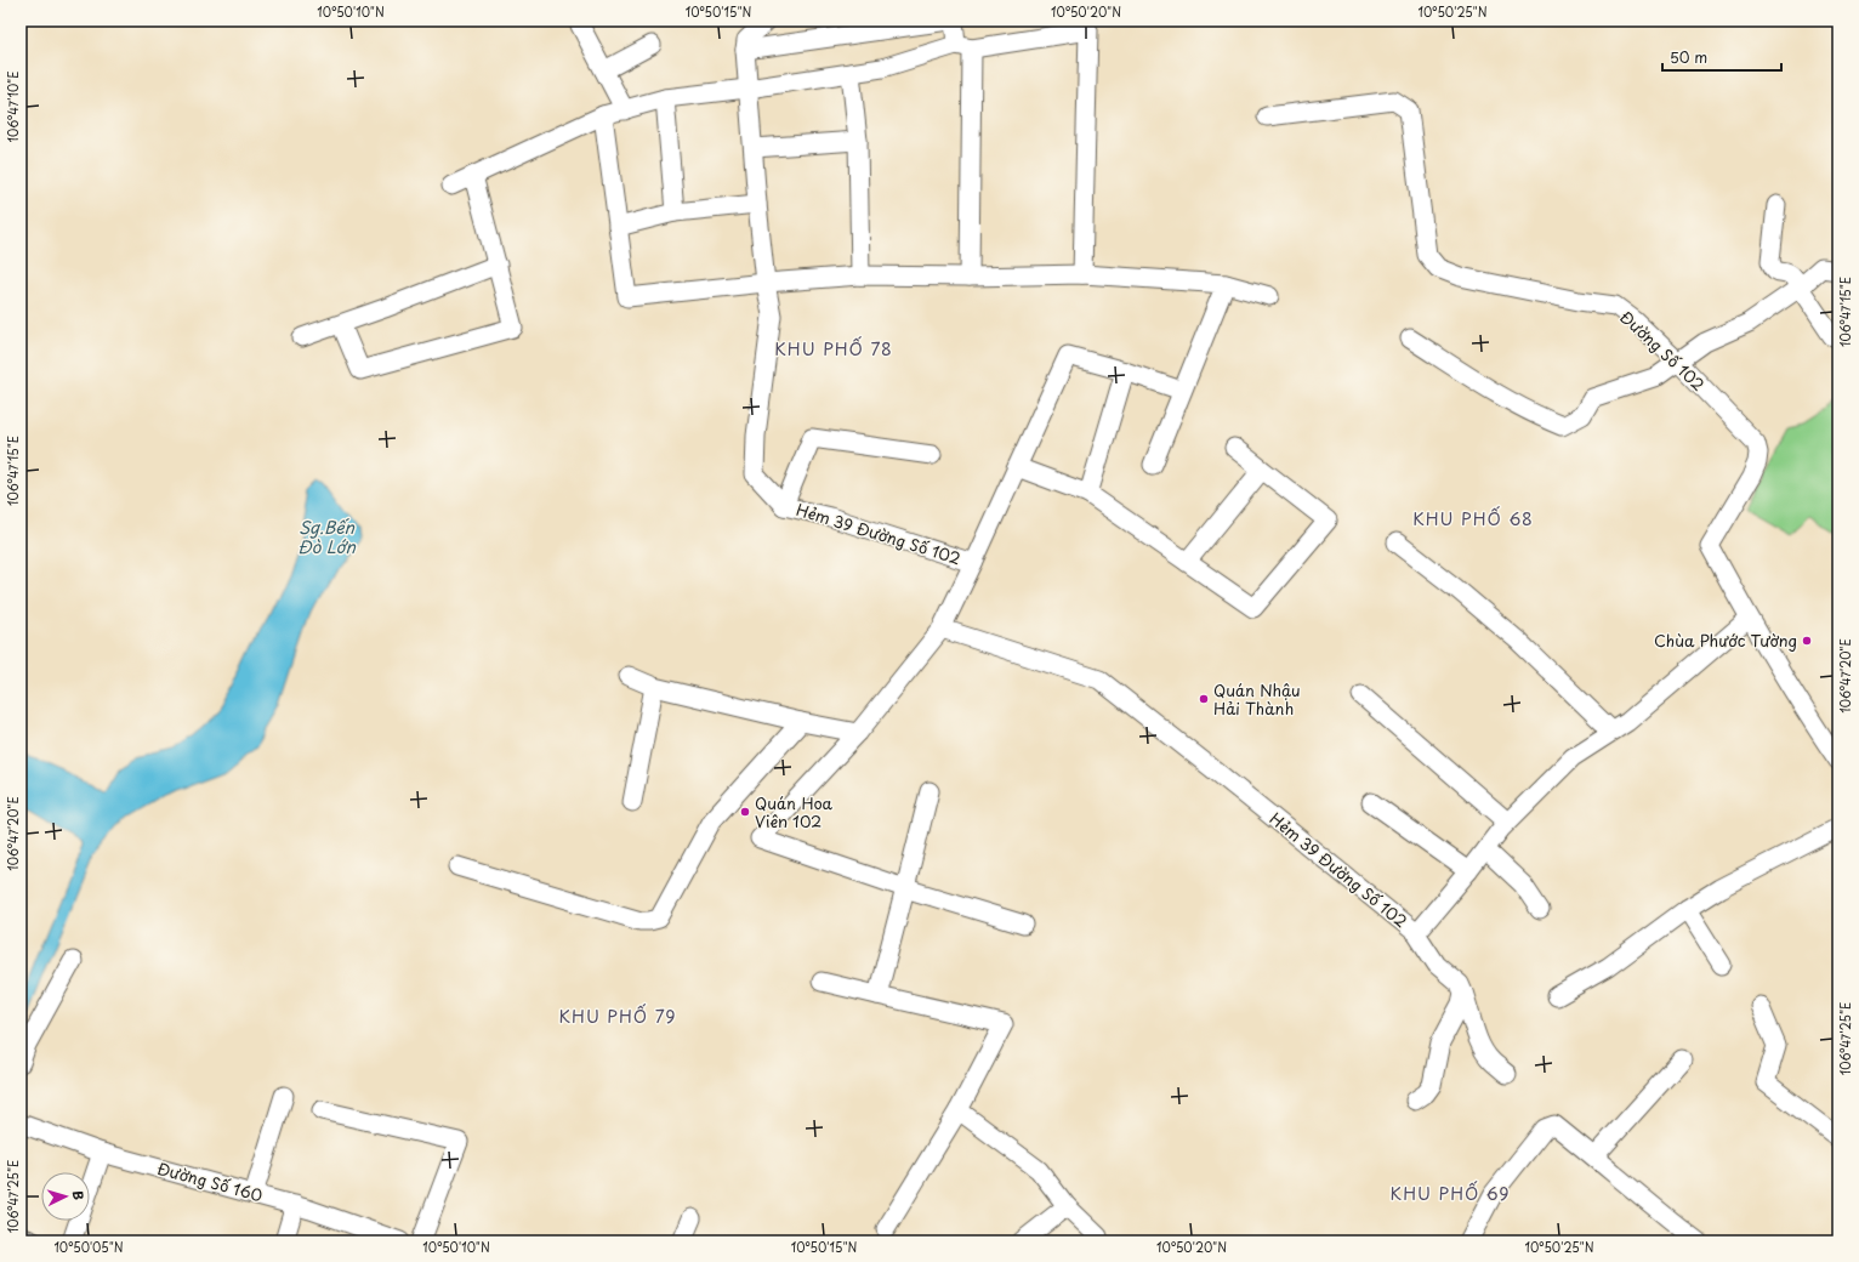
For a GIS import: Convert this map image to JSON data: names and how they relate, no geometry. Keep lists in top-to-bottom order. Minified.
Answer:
{"streets":{"street":["Đường Số 102","Hẻm 39 Đường Số 102","Đường Số 160"]},"crossings":[["Đường Số 102","Hẻm 39 Đường Số 102"]],"districts":["KHU PHỐ 78","KHU PHỐ 68","KHU PHỐ 79","KHU PHỐ 69"],"water":["Sg.Bến Đò Lớn"],"places":["Chùa Phước Tường","Quán Nhậu Hải Thành","Quán Hoa Viên 102"],"scale_bar":"50 m","north":"right","coordinates":["10°50'10\"N","10°50'15\"N","10°50'20\"N","10°50'25\"N","106°47'10\"E","106°47'15\"E","106°47'20\"E","106°47'25\"E","10°50'05\"N"]}
